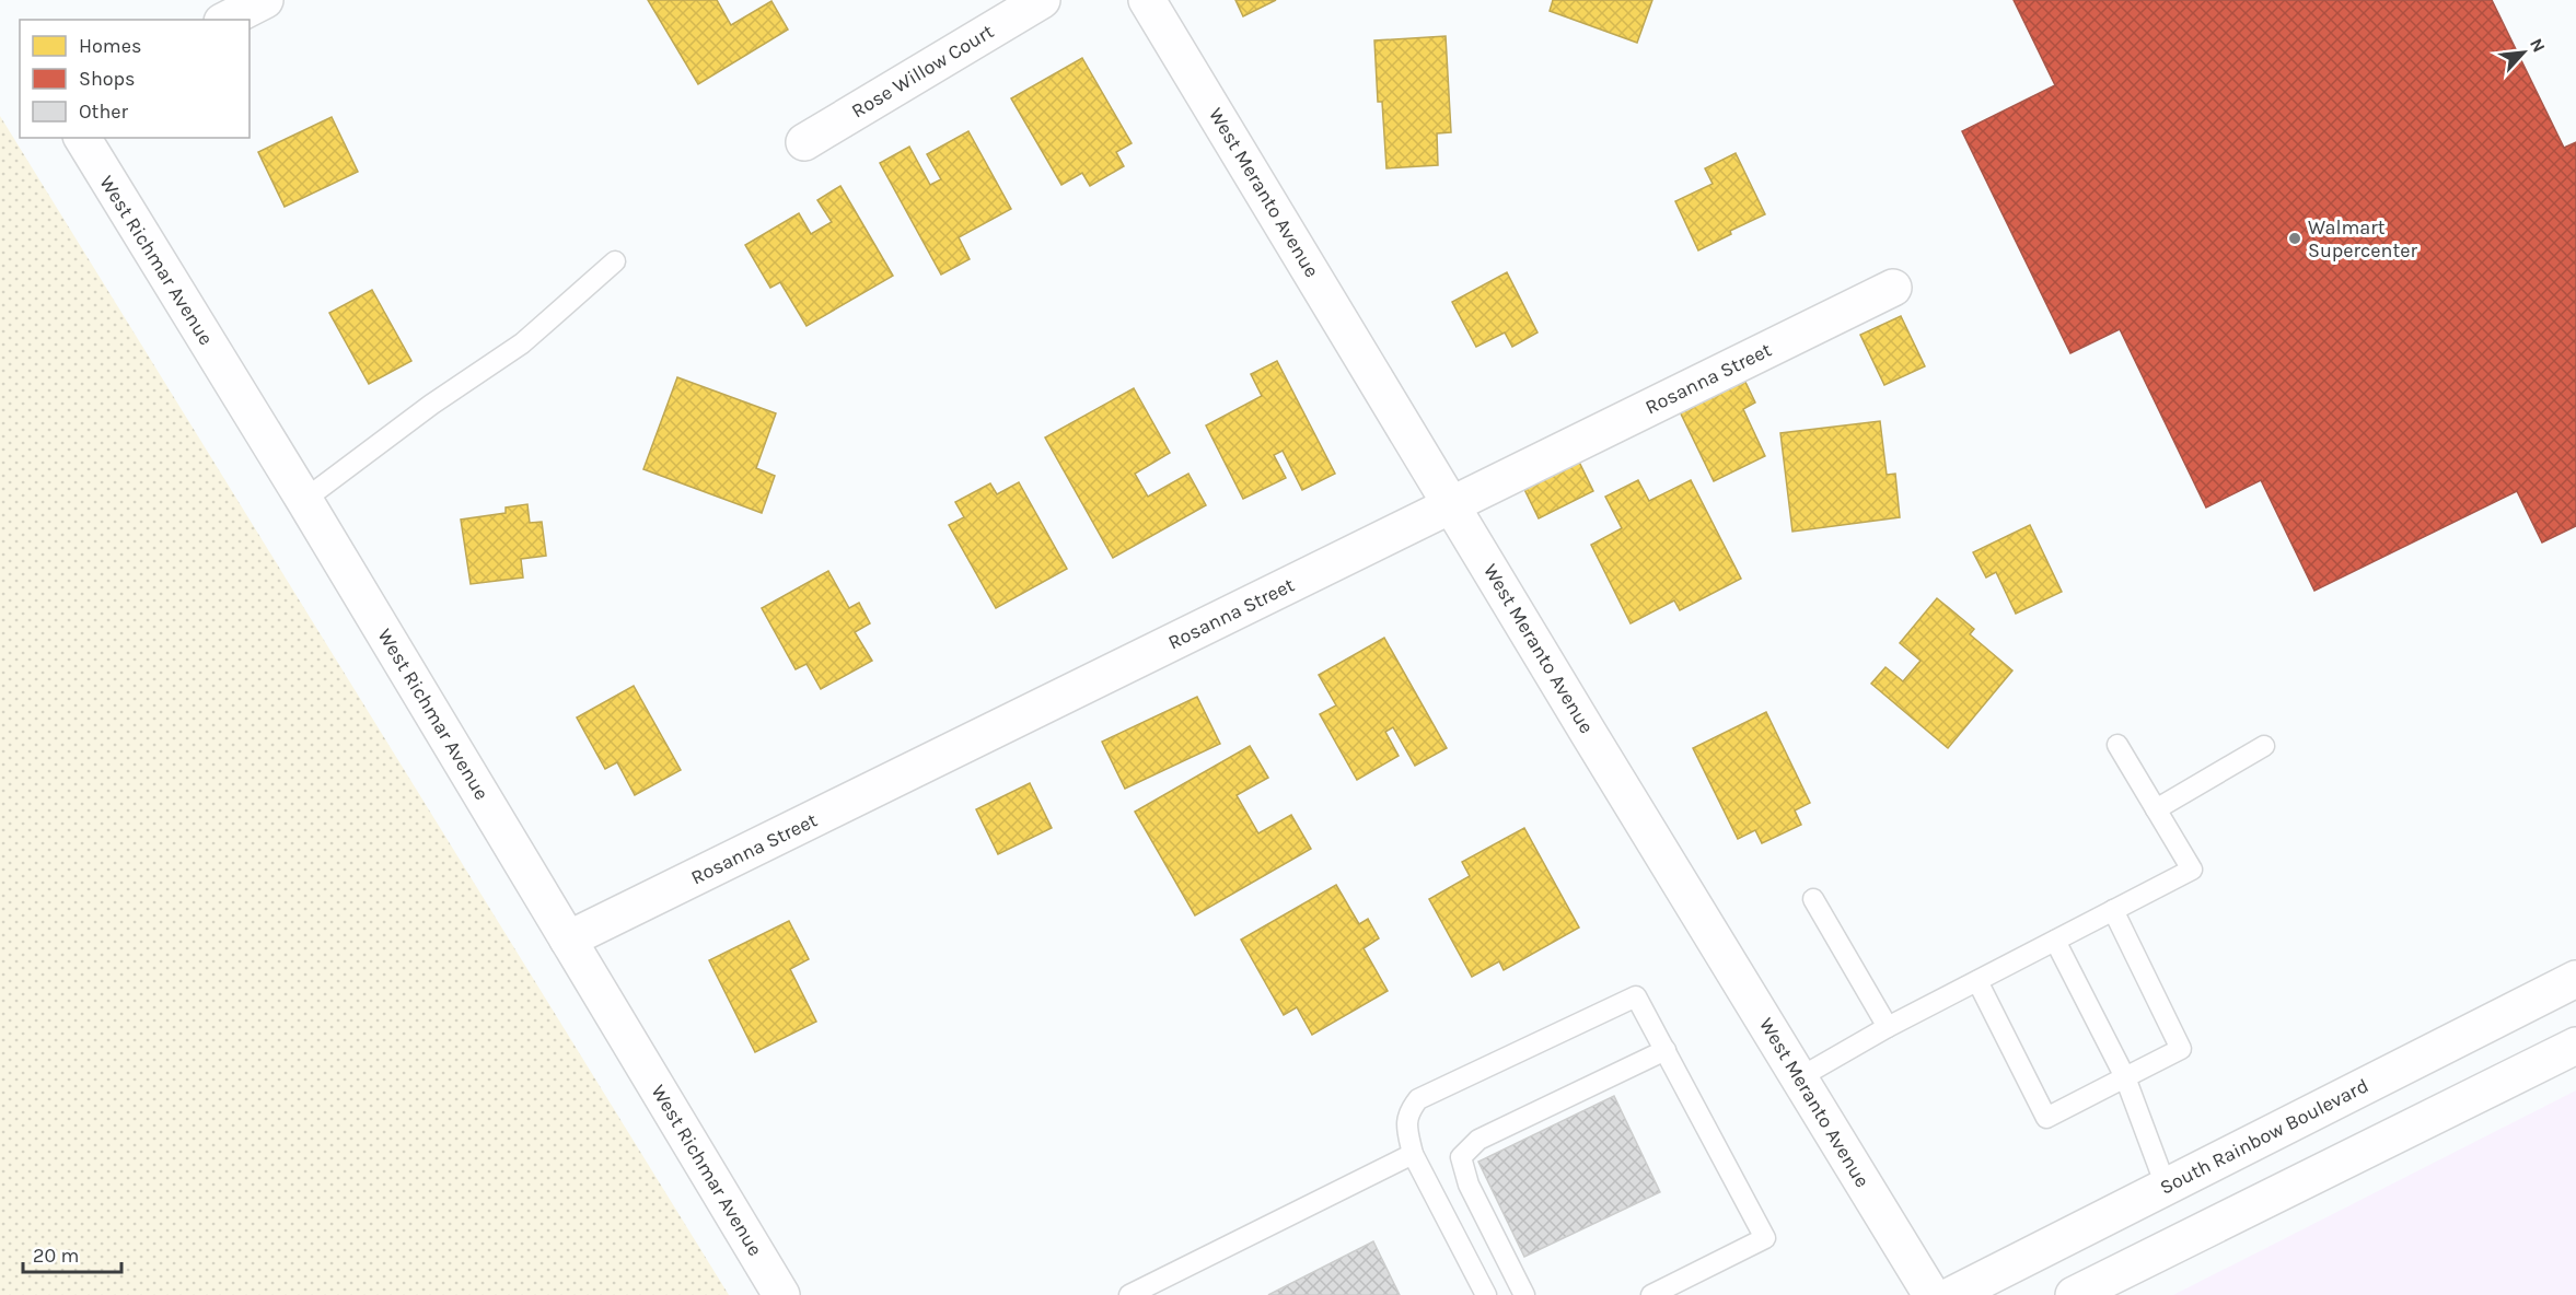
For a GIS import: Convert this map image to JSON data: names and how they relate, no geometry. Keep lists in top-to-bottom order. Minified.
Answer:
{"streets":{"street":["Rose Willow Court","West Meranto Avenue","West Richmar Avenue","Rosanna Street","South Rainbow Boulevard"]},"crossings":[["West Meranto Avenue","Rosanna Street"],["West Richmar Avenue","Rosanna Street"]],"places":["Walmart Supercenter"],"legend":["Homes","Shops","Other"],"scale_bar":"20 m","north":"top right"}
